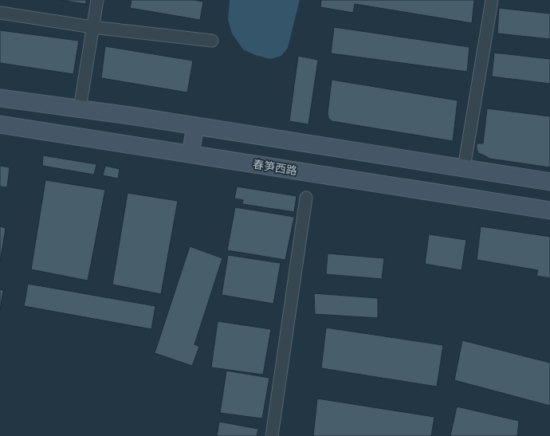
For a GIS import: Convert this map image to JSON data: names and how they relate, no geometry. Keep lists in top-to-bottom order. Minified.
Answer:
{"streets":{"main road":["春笋西路"]}}
